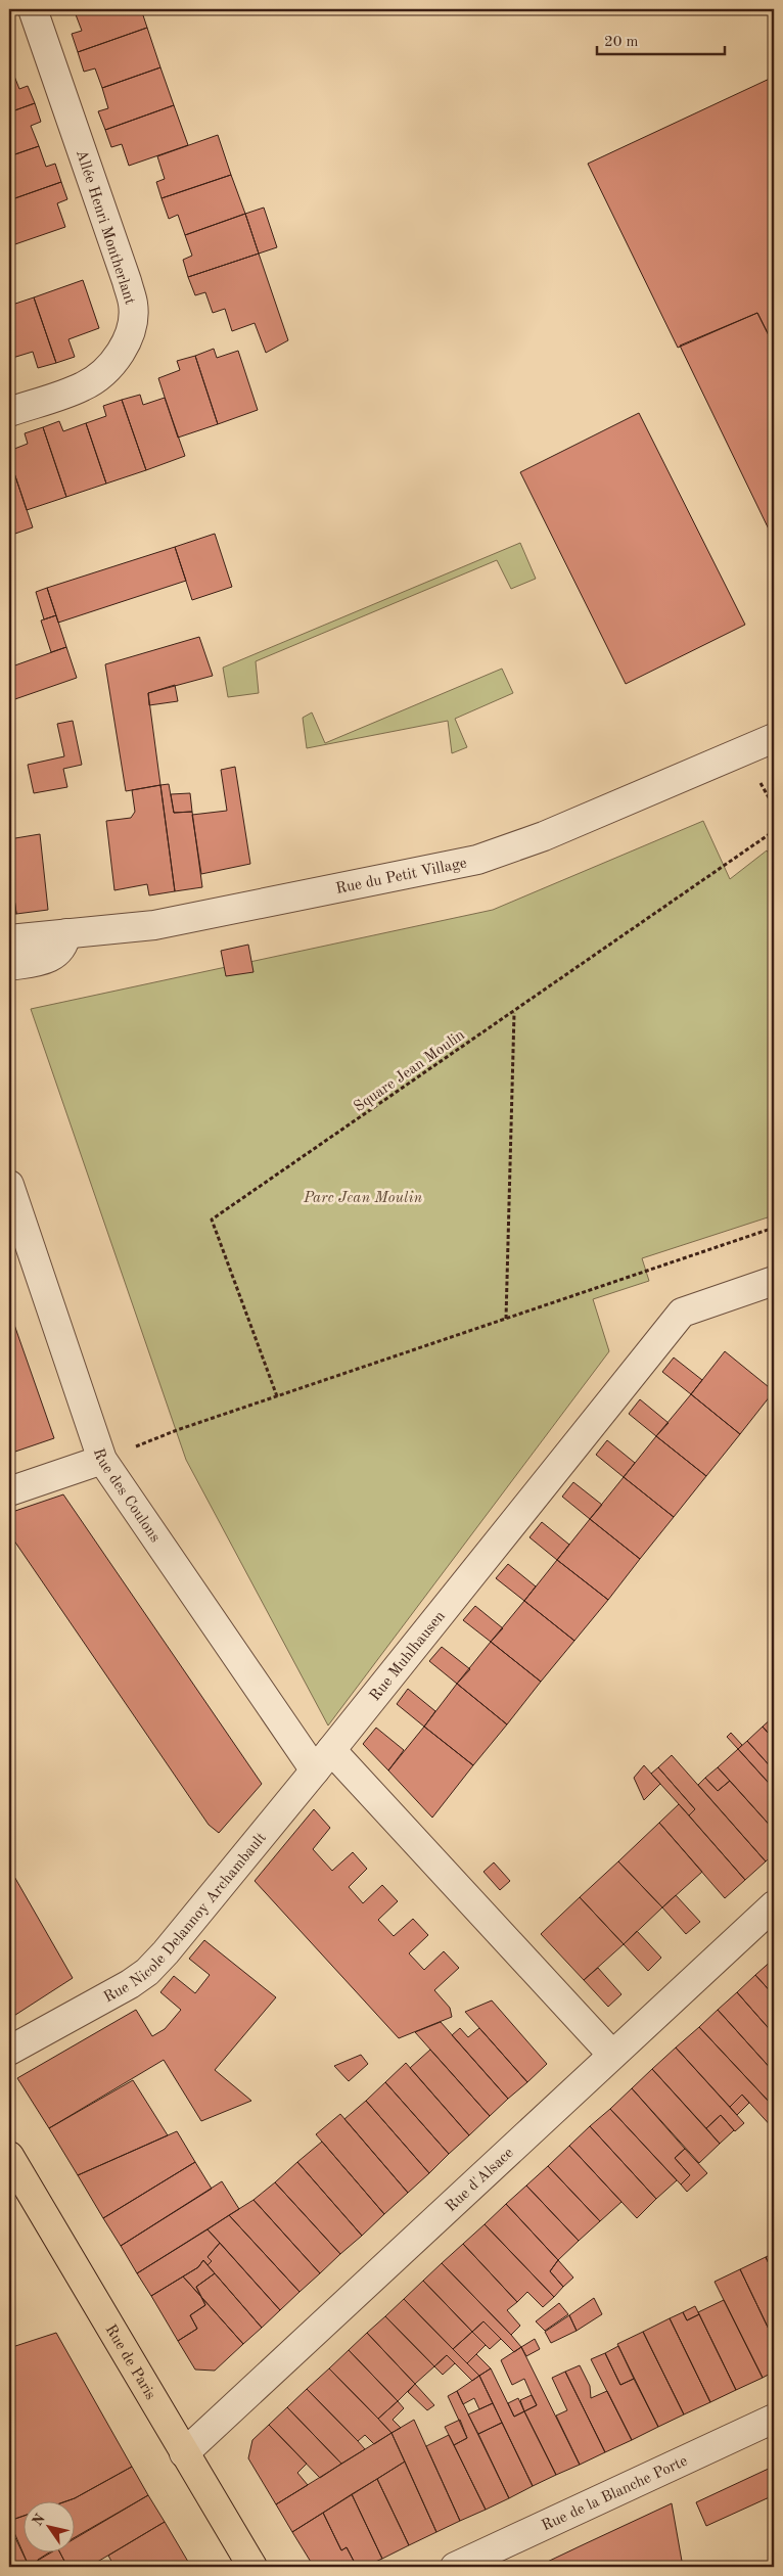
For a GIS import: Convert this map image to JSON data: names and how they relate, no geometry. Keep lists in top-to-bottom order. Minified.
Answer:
{"streets":{"main road":["Rue de Paris"],"street":["Allée Henri Montherlant","Rue du Petit Village","Rue des Coulons","Rue Muhlhausen","Rue Nicole Delannoy Archambault","Rue d'Alsace","Rue de la Blanche Porte"],"path":["Square Jean Moulin"]},"crossings":[["Rue des Coulons","Rue Muhlhausen"],["Rue des Coulons","Rue Nicole Delannoy Archambault"],["Rue Muhlhausen","Rue Nicole Delannoy Archambault"],["Rue d'Alsace","Rue de Paris"]],"parks":["Parc Jean Moulin"],"scale_bar":"20 m","north":"top left"}
